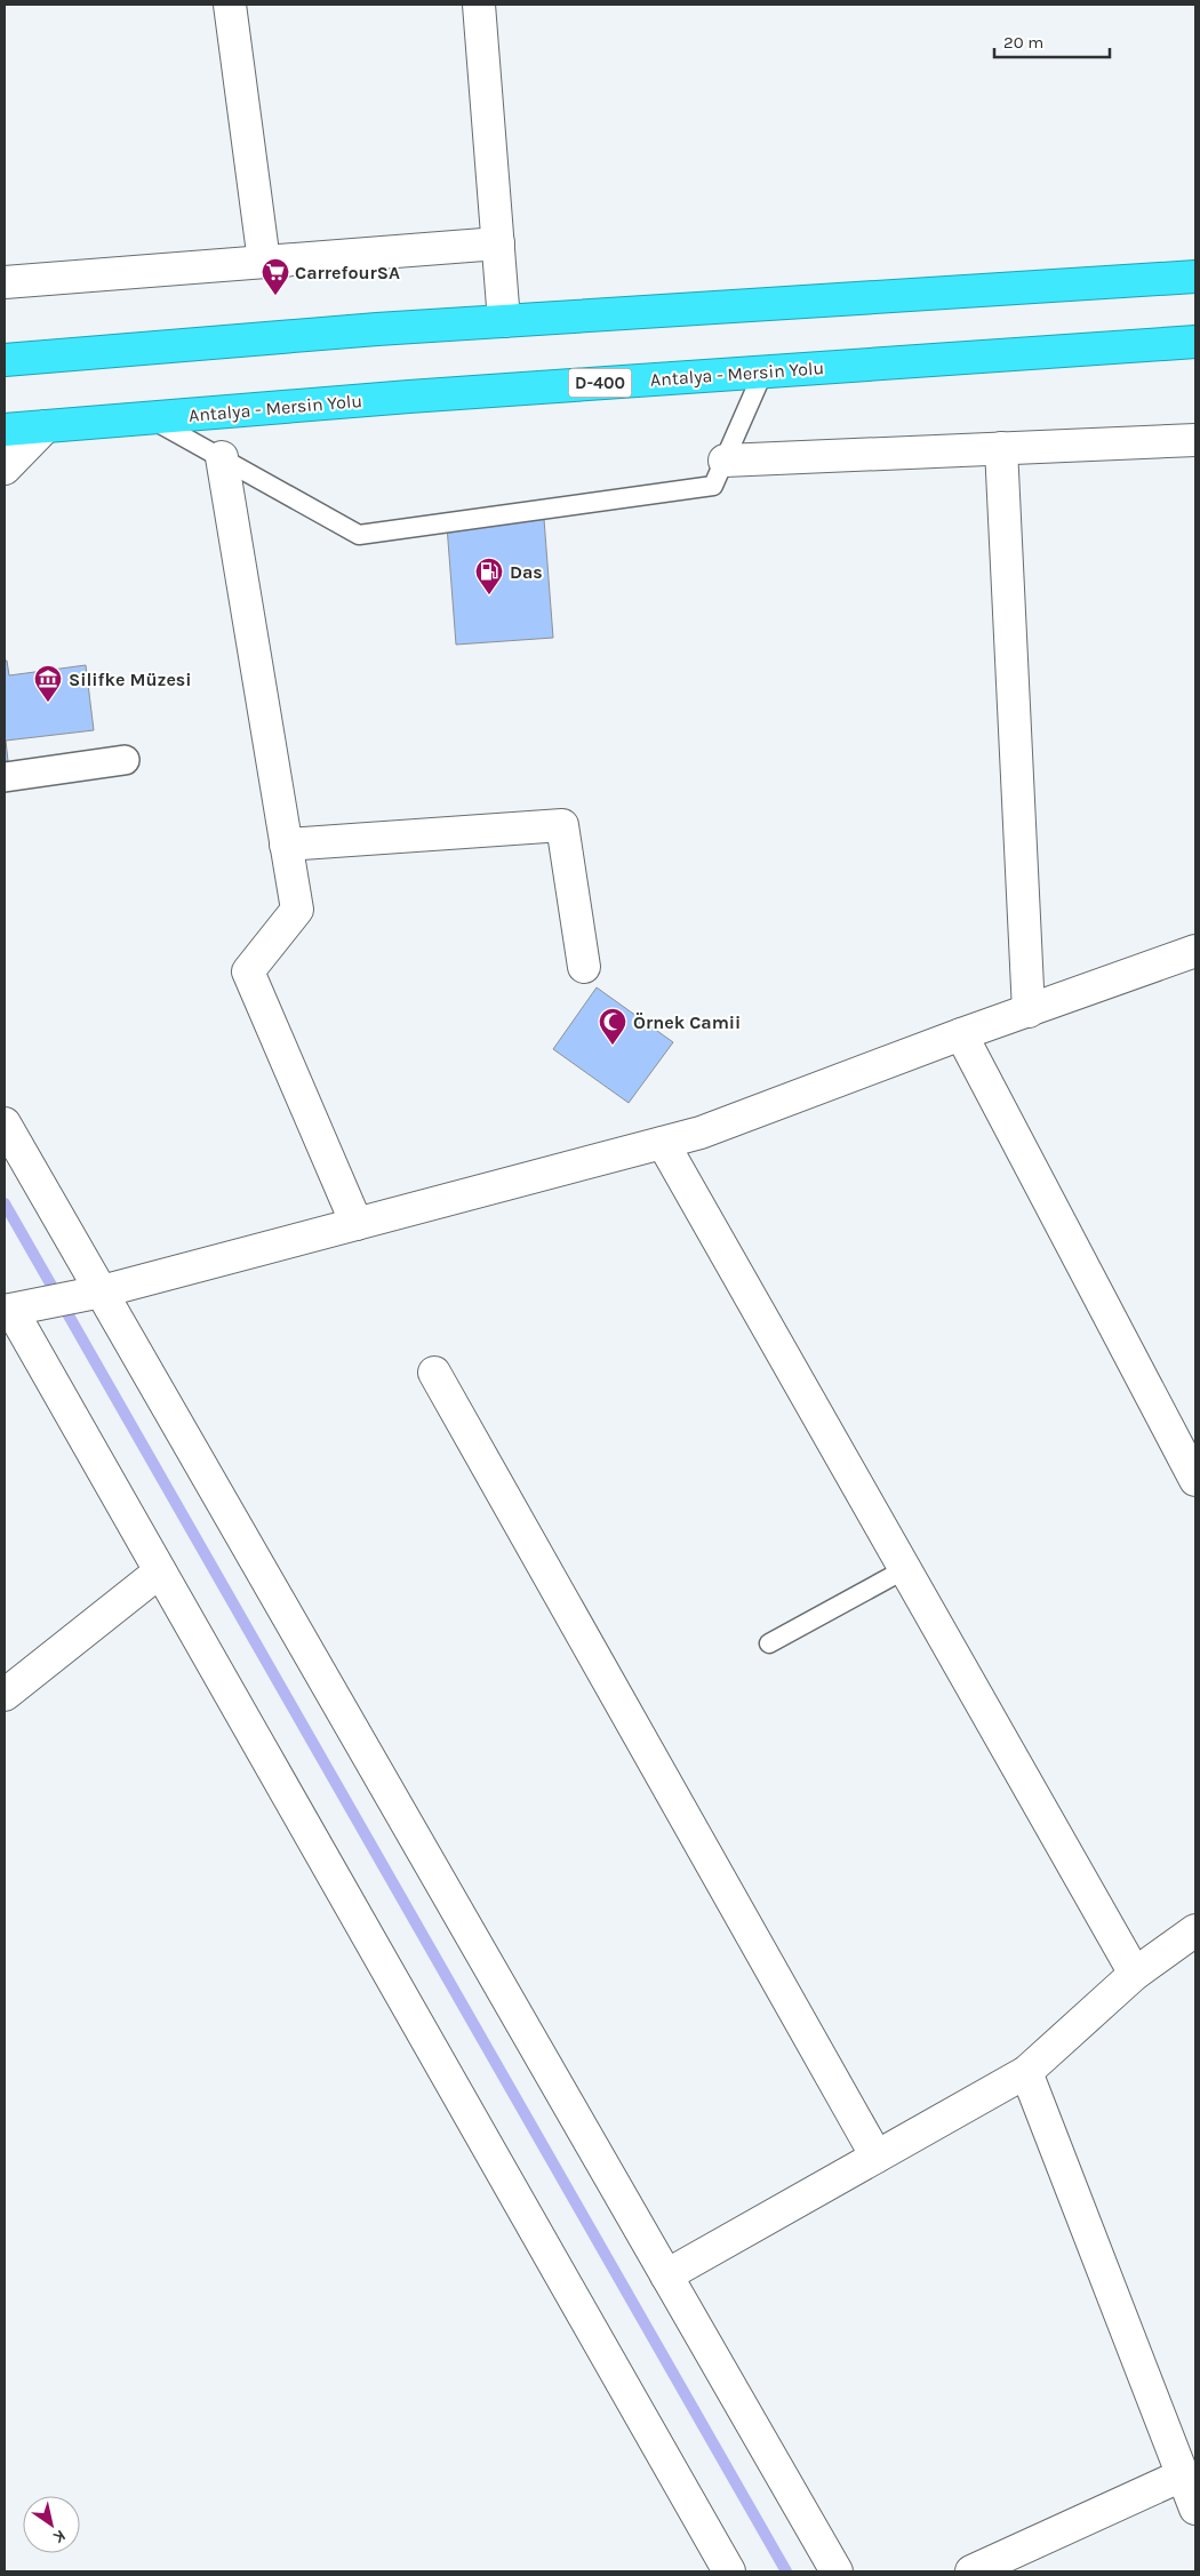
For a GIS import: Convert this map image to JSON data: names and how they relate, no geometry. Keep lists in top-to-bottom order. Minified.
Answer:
{"streets":{"highway":["Antalya - Mersin Yolu","D-400"]},"places":{"supermarket":["CarrefourSA"],"fuel station":["Das"],"museum":["Silifke Müzesi"],"mosque":["Örnek Camii"]},"scale_bar":"20 m","north":"bottom right"}
